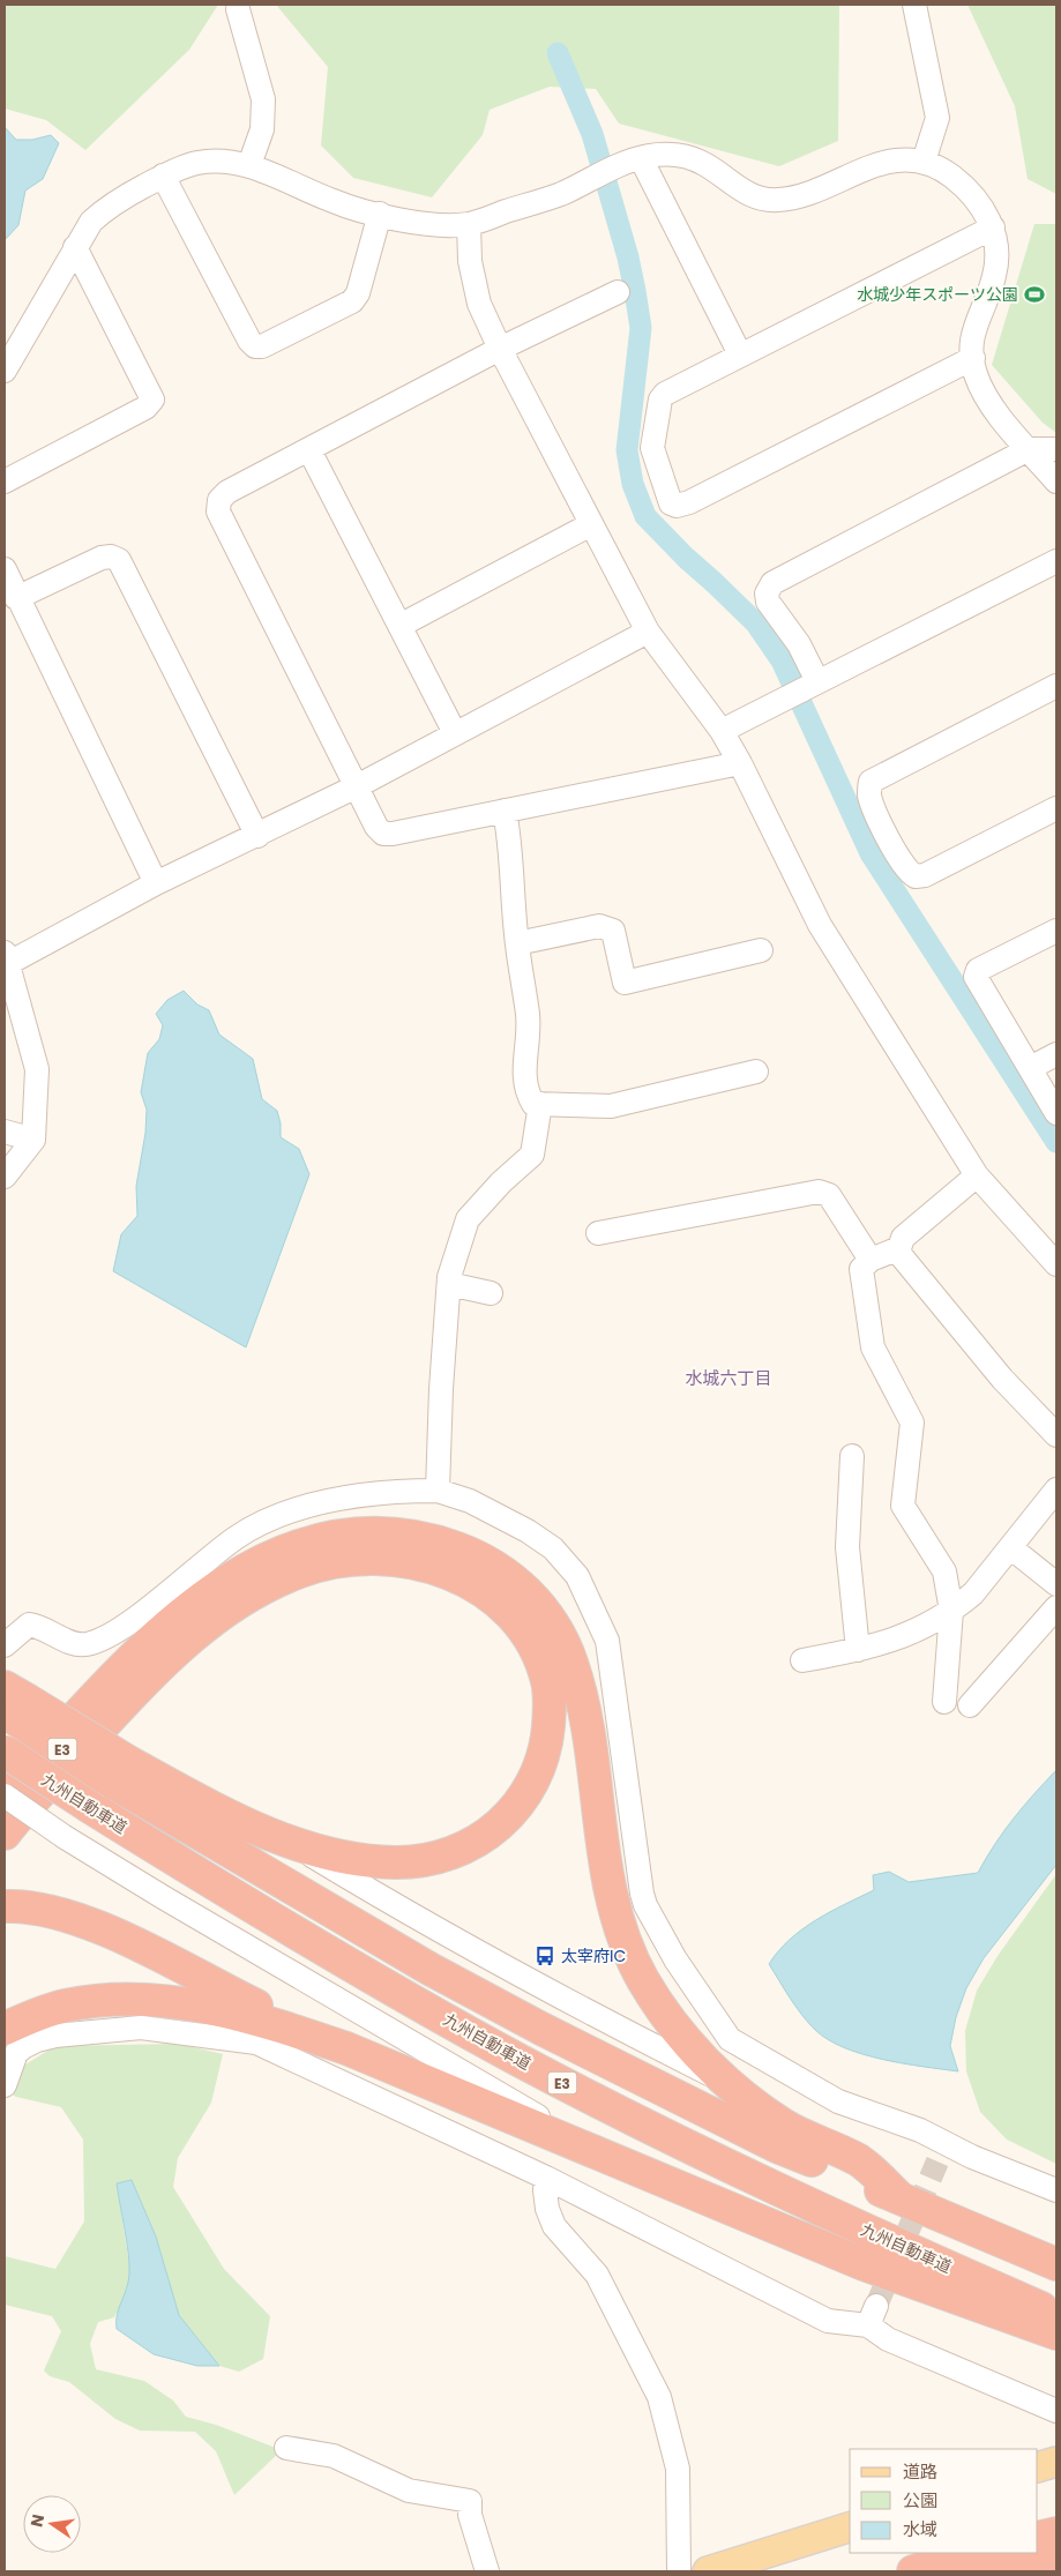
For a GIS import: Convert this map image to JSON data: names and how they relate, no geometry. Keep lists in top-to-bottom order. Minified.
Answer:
{"streets":{"highway":["E3","九州自動車道"]},"districts":["水城六丁目"],"places":{"sports":["水城少年スポーツ公園"],"bus stop":["太宰府IC"]},"legend":["道路","公園","水域"],"north":"left"}
